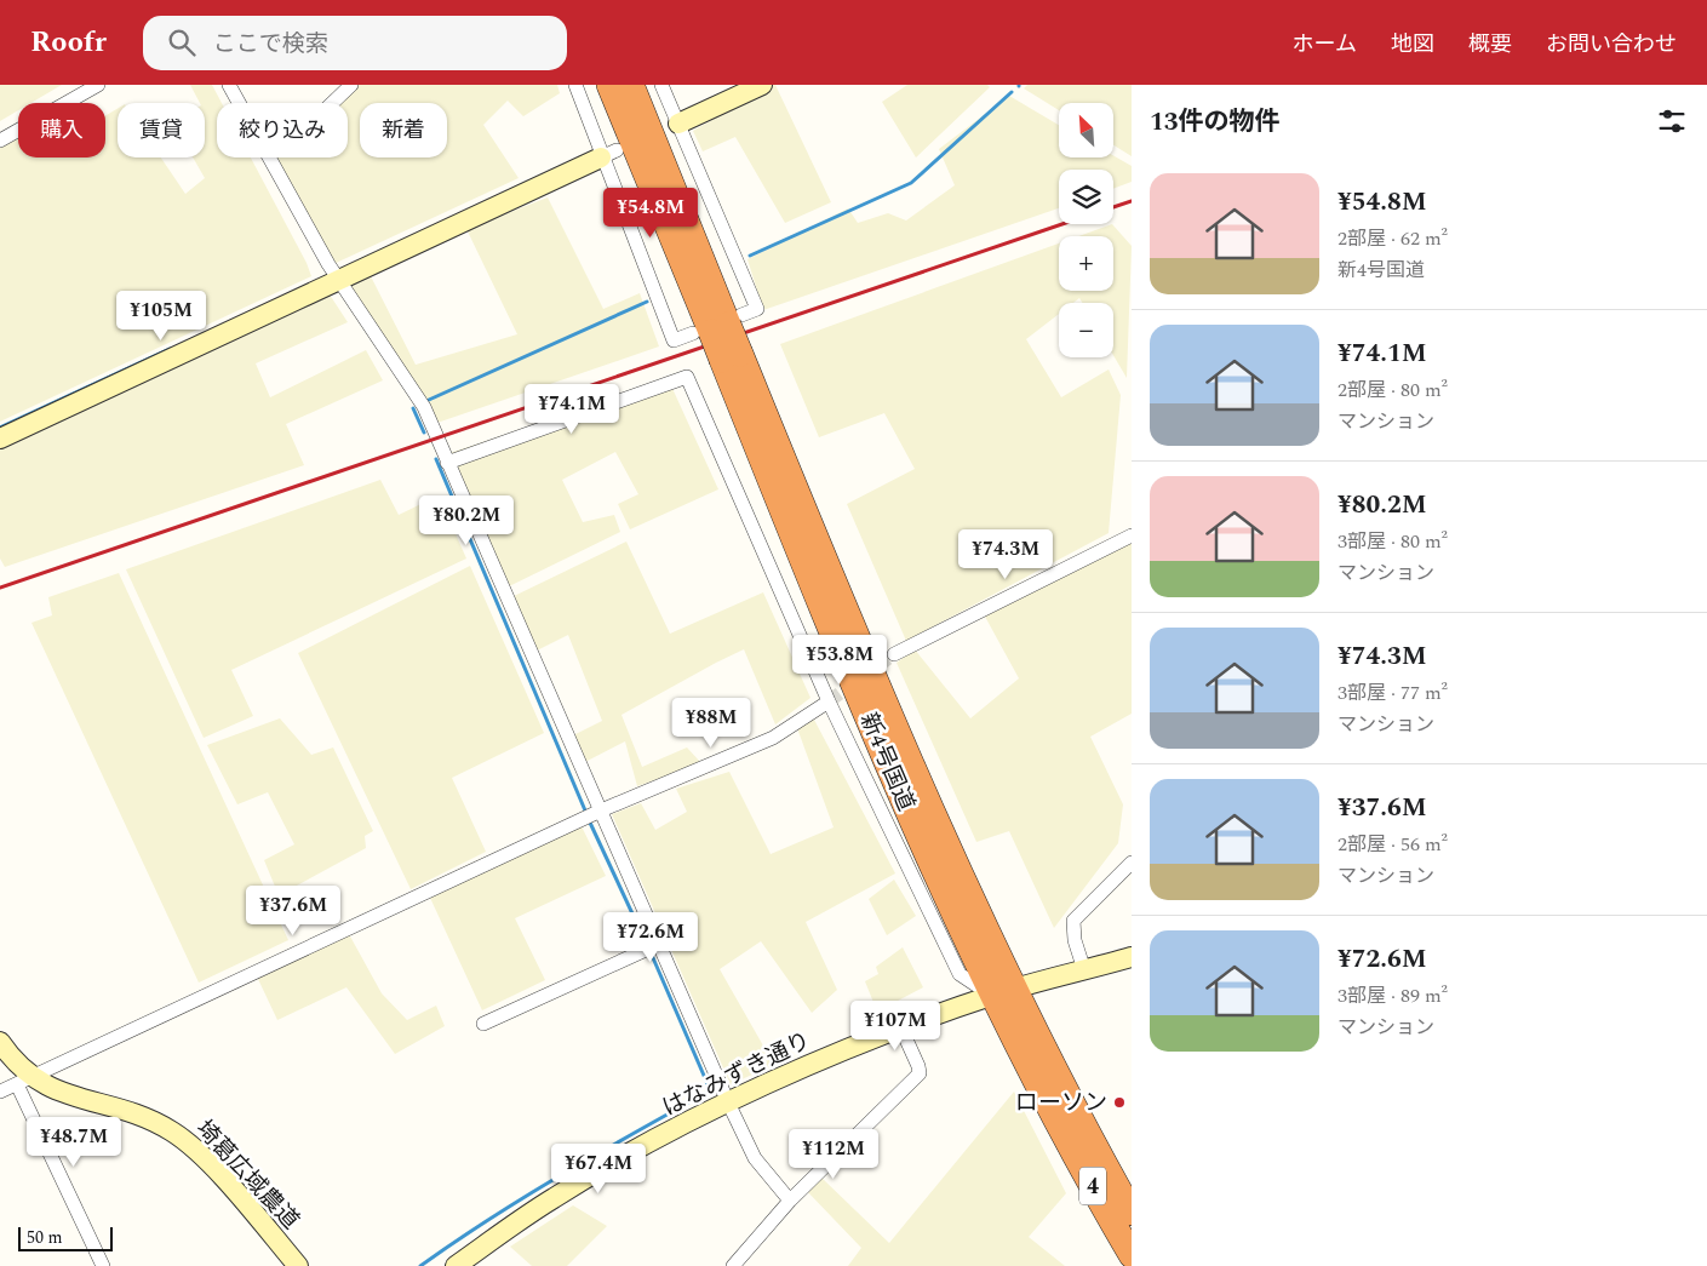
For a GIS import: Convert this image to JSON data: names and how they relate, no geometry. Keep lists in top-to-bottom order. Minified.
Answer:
{"streets":{"highway":["新4号国道","4"],"street":["はなみずき通り","埼葛広域農道"]},"crossings":[["新4号国道","はなみずき通り"]],"places":["ローソン"],"scale_bar":"50 m","north":"top left","page":{"header":"Roofr","search":"ここで検索","nav":["ホーム","地図","概要","お問い合わせ"],"heading":"13件の物件","map_buttons":["+","−"],"chip":["購入","賃貸","絞り込み","新着"],"list":[{"name":"¥54.8M","note":"2部屋 · 62 m² · 新4号国道"},{"name":"¥74.1M","note":"2部屋 · 80 m² · マンション"},{"name":"¥80.2M","note":"3部屋 · 80 m² · マンション"},{"name":"¥74.3M","note":"3部屋 · 77 m² · マンション"},{"name":"¥37.6M","note":"2部屋 · 56 m² · マンション"},{"name":"¥72.6M","note":"3部屋 · 89 m² · マンション"}],"price":["¥54.8M","¥105M","¥74.1M","¥80.2M","¥74.3M","¥53.8M","¥88M","¥37.6M","¥72.6M","¥107M","¥48.7M","¥112M","¥67.4M"],"scale":"50 m"}}
